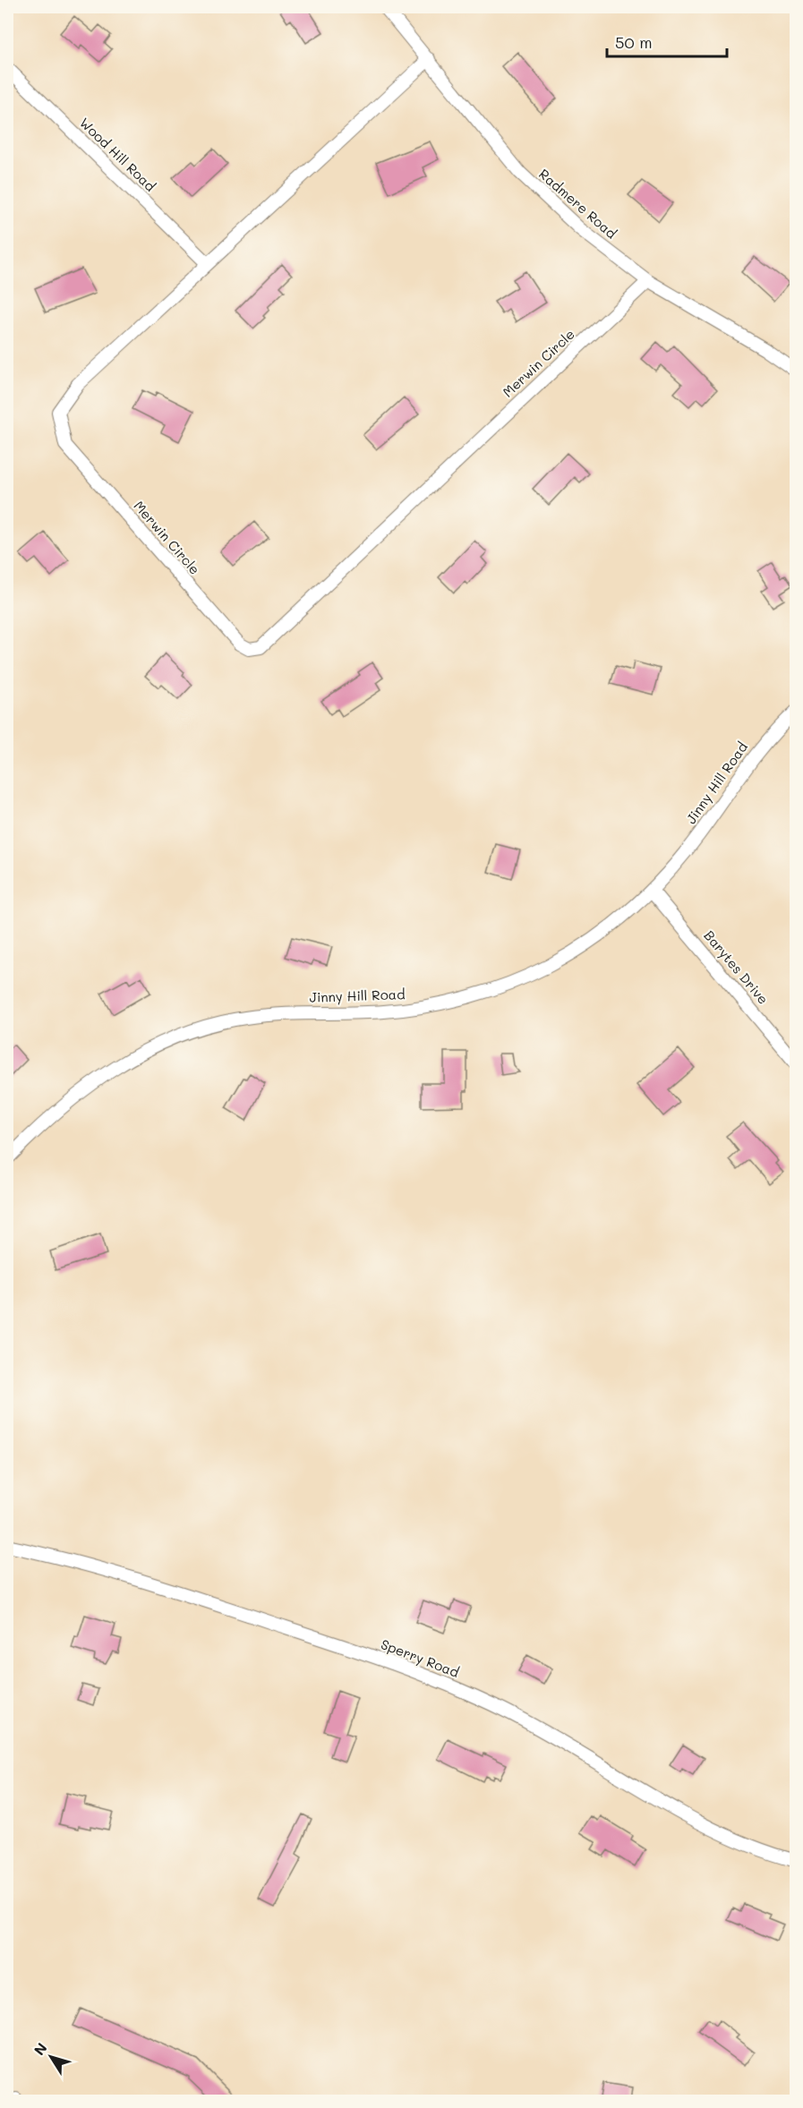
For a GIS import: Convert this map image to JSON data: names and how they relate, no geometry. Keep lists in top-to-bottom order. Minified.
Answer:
{"streets":{"street":["Wood Hill Road","Radmere Road","Merwin Circle","Jinny Hill Road","Barytes Drive","Sperry Road"]},"crossings":[["Wood Hill Road","Merwin Circle"],["Radmere Road","Merwin Circle"],["Jinny Hill Road","Barytes Drive"]],"scale_bar":"50 m","north":"top left"}
